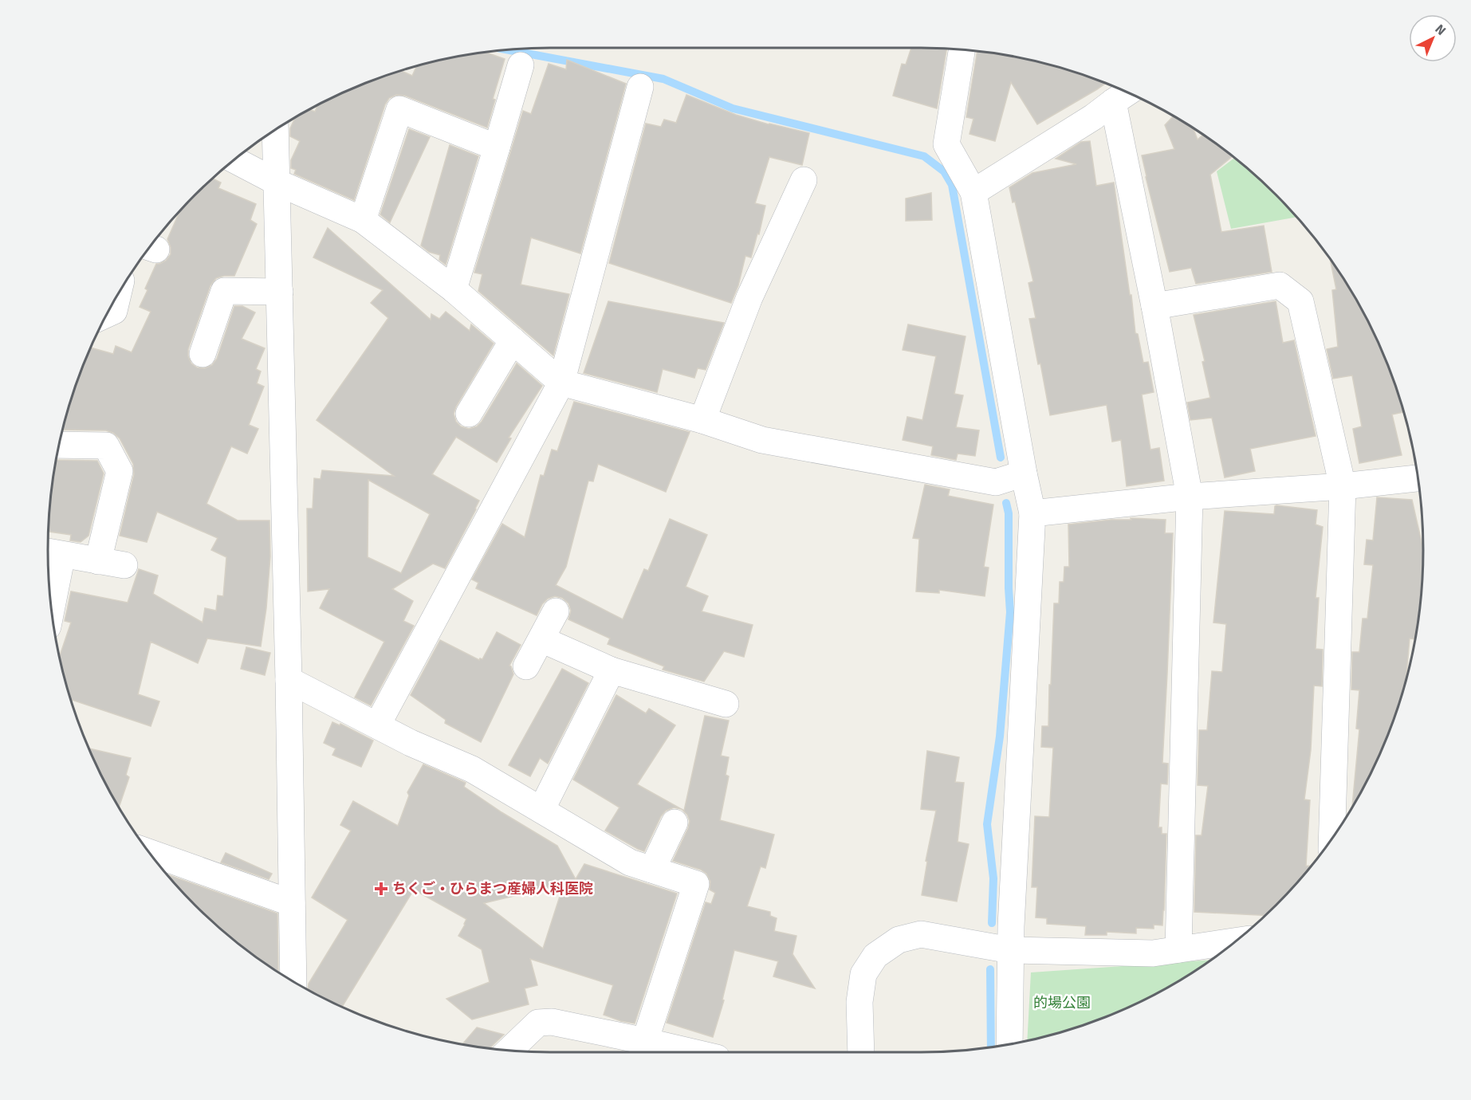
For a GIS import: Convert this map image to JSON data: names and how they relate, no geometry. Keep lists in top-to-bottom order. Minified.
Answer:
{"parks":["的場公園"],"places":{"health":["ちくご・ひらまつ産婦人科医院"]},"north":"top right"}
